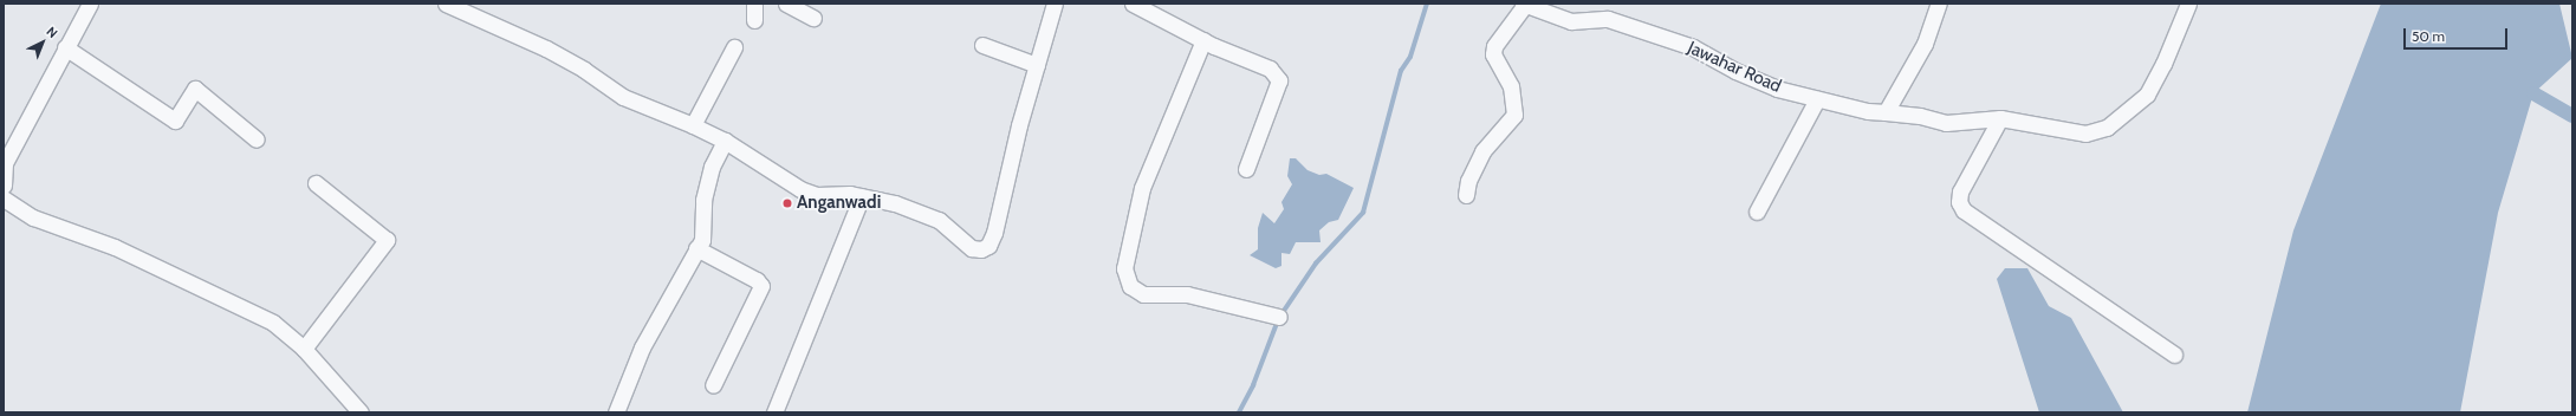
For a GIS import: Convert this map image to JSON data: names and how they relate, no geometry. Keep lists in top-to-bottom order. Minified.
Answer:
{"streets":{"street":["Jawahar Road"]},"places":["Anganwadi"],"scale_bar":"50 m","north":"top right"}
